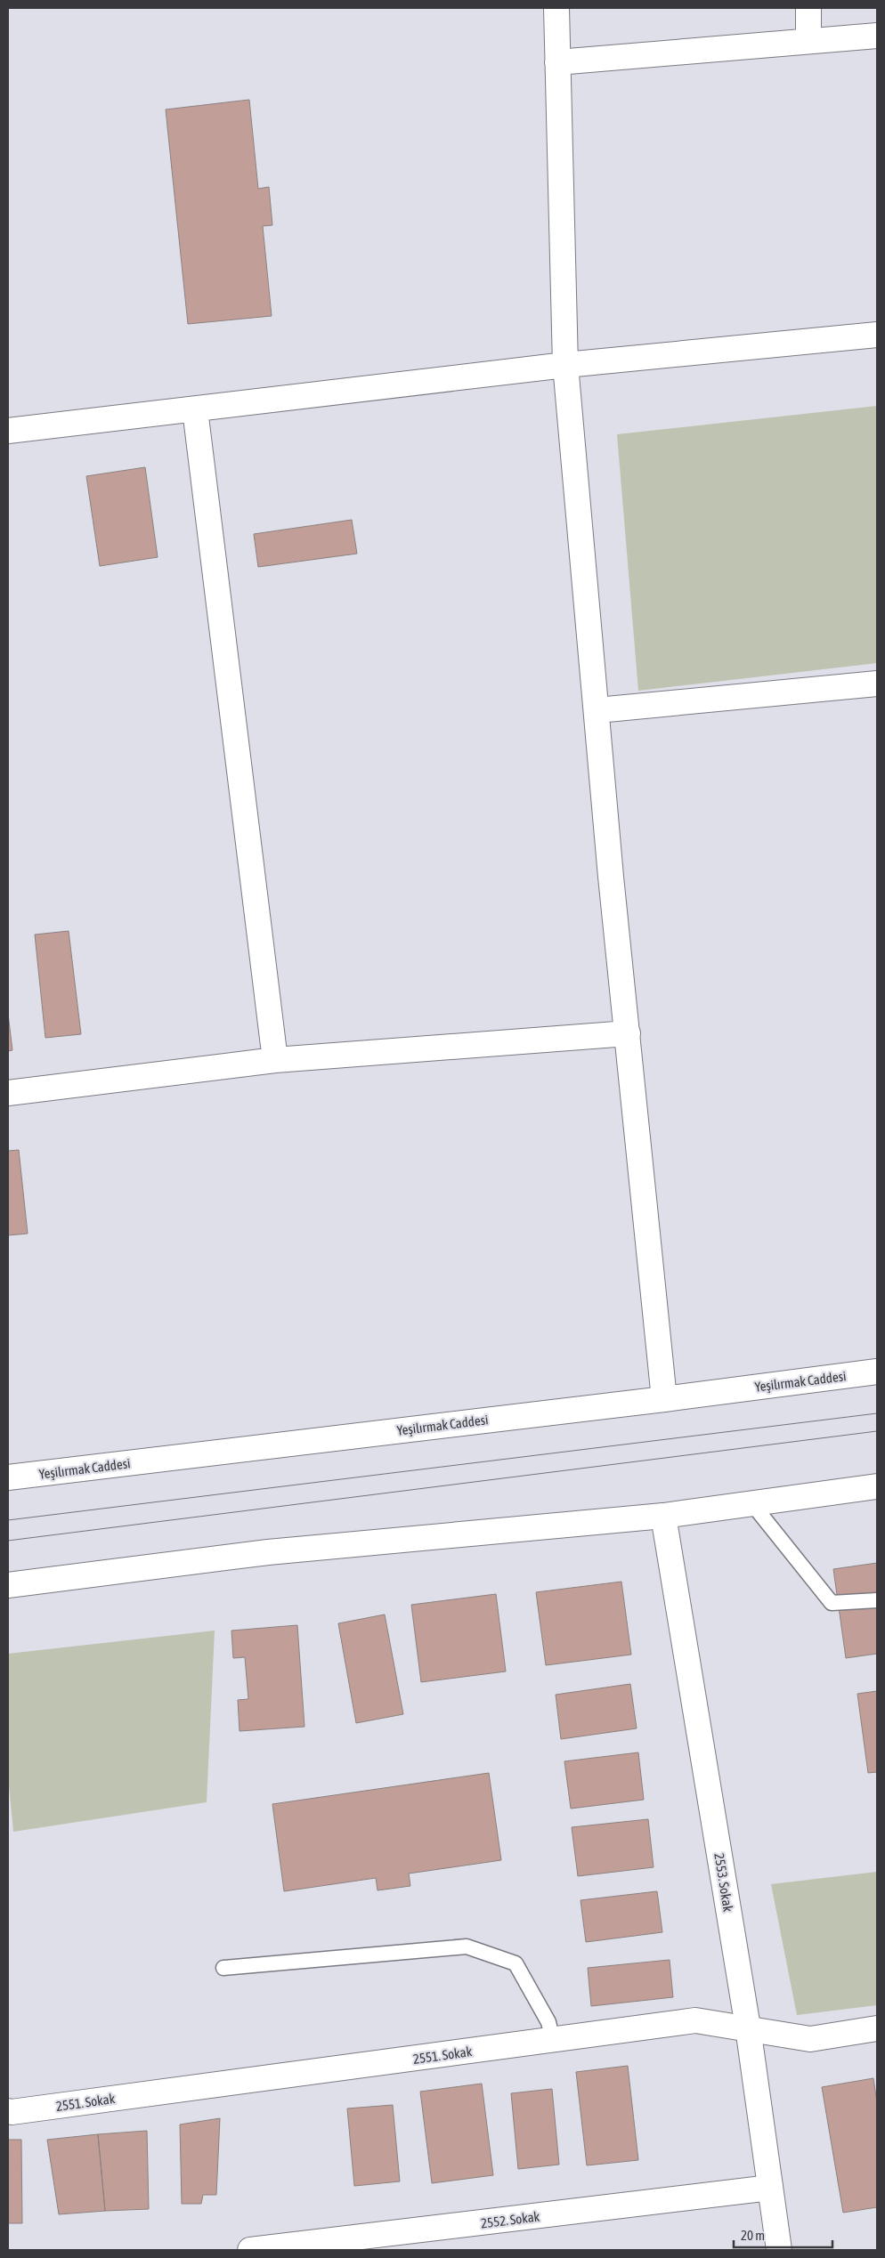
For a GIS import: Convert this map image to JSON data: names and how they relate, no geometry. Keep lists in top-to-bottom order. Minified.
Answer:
{"streets":{"street":["Yeşilırmak Caddesi","2553. Sokak","2551. Sokak","2552. Sokak"]},"crossings":[["2553. Sokak","2551. Sokak"],["2553. Sokak","2552. Sokak"]],"scale_bar":"20 m"}
